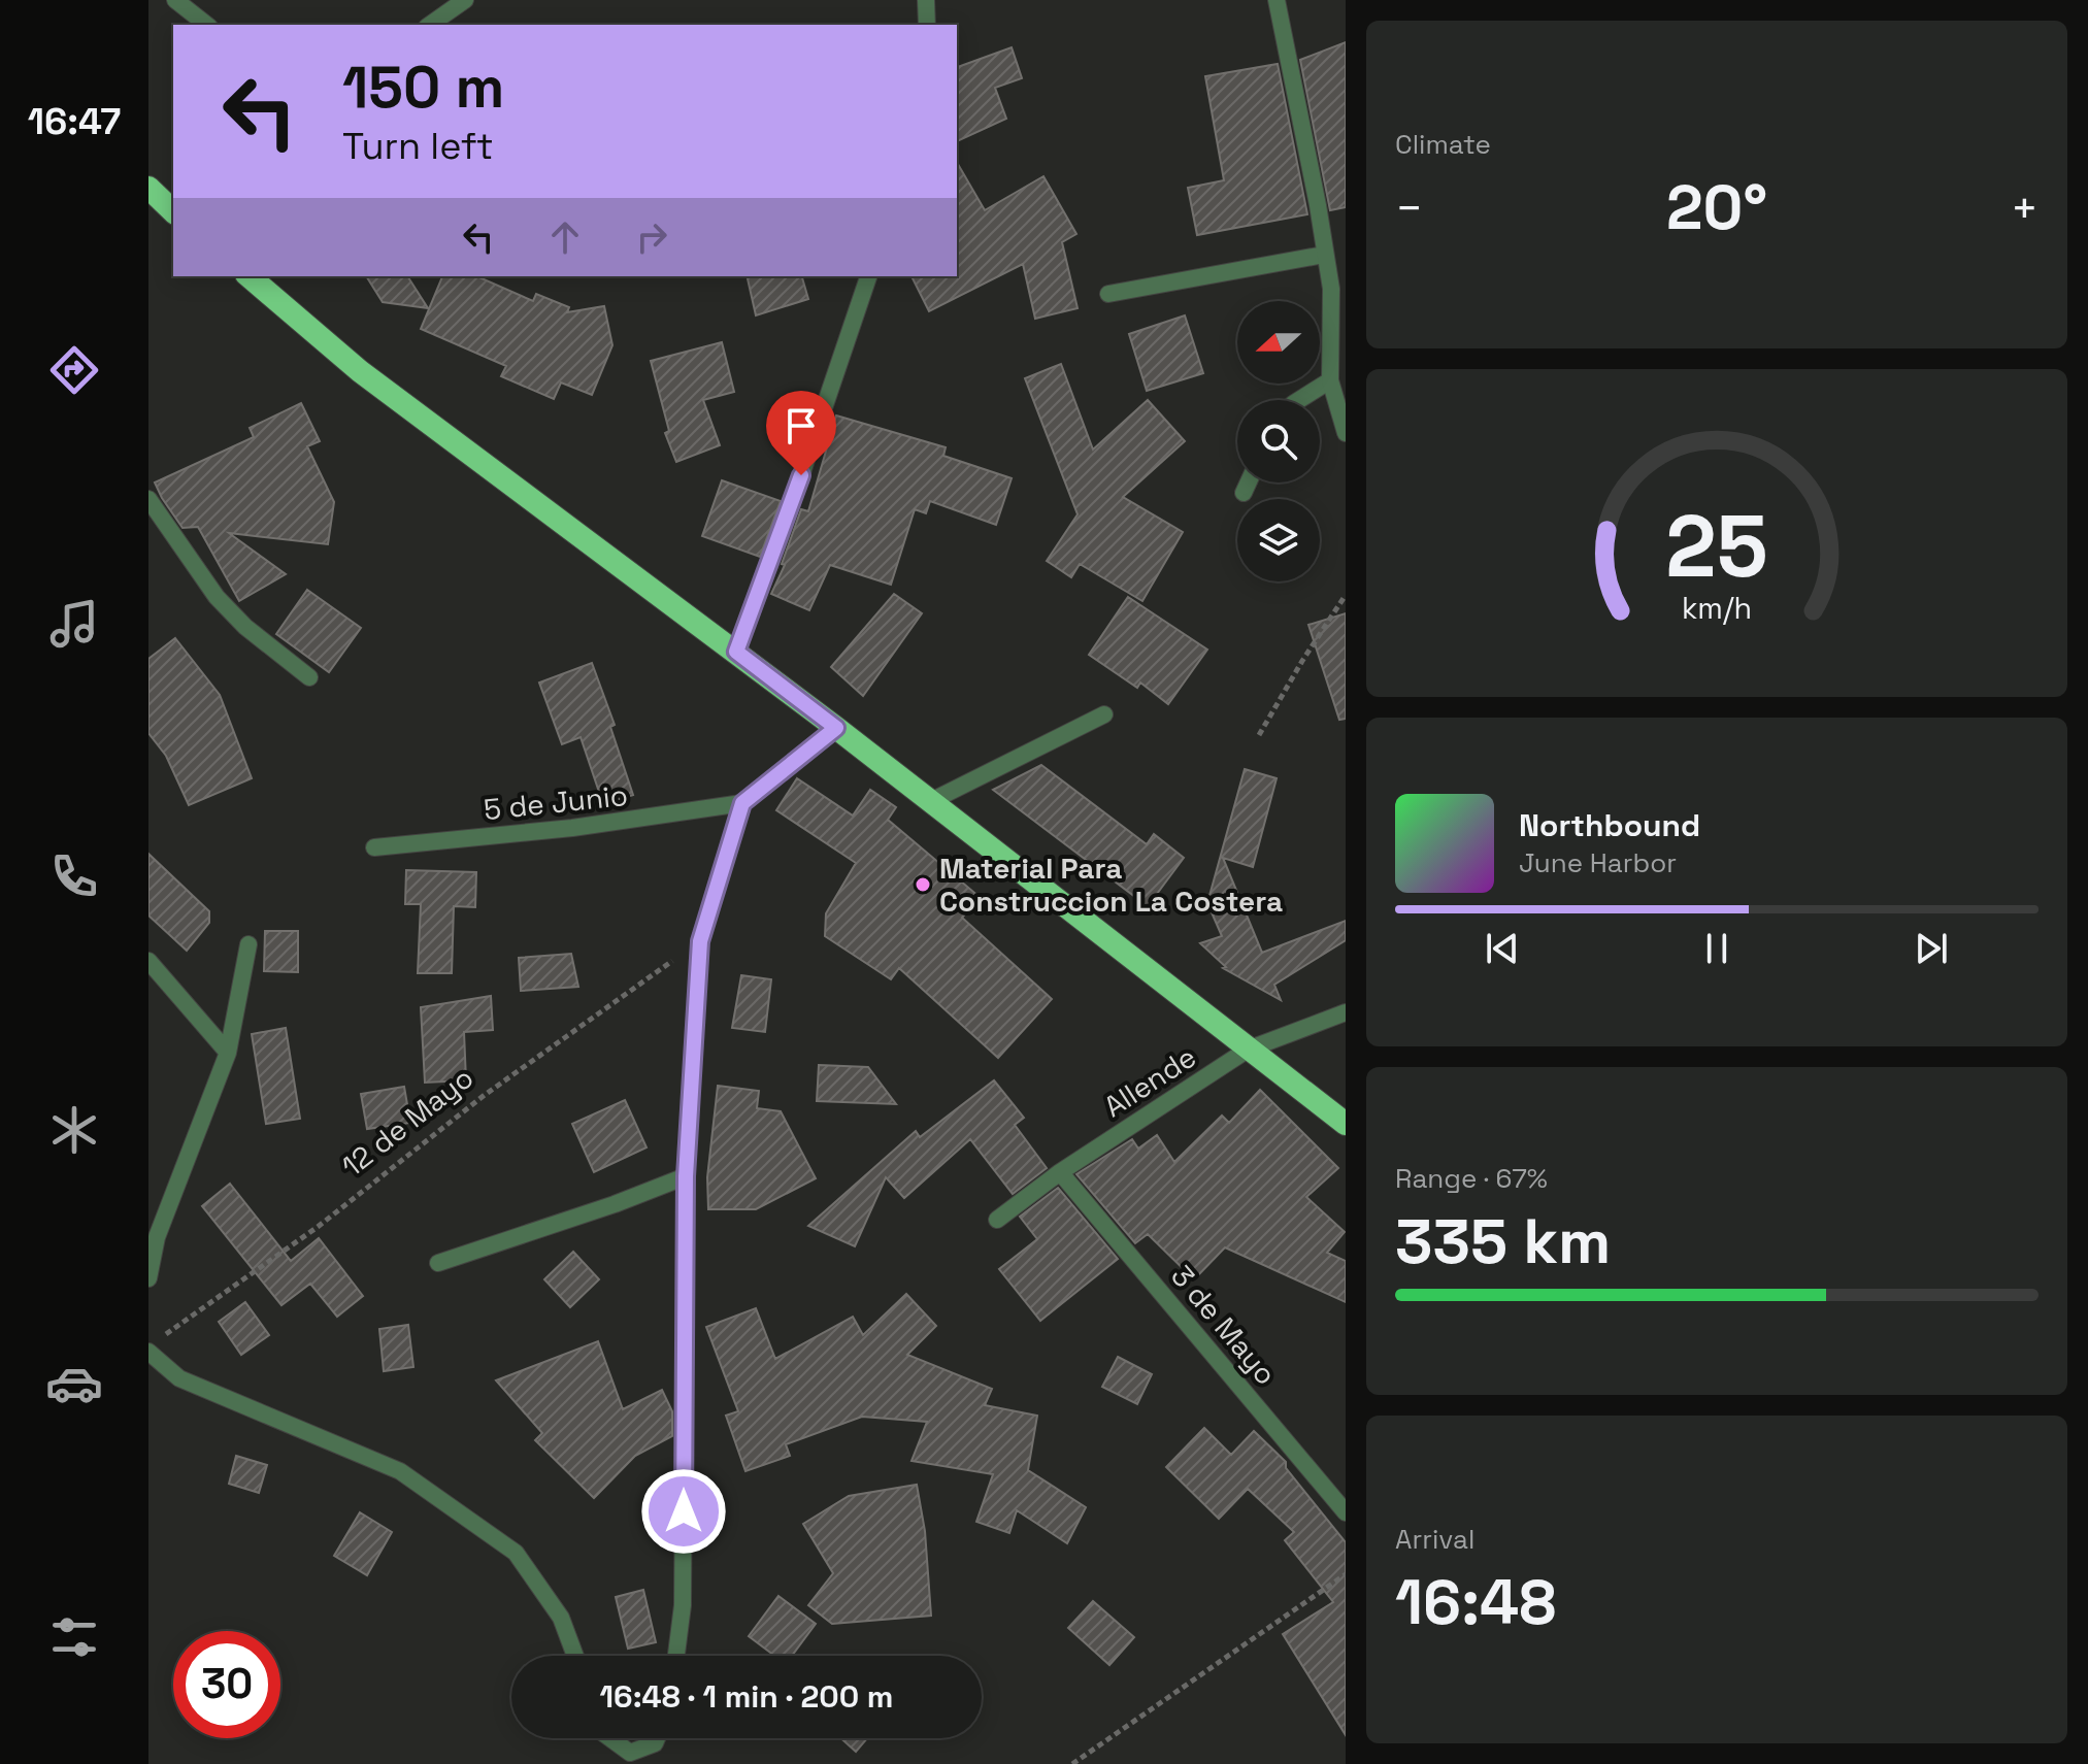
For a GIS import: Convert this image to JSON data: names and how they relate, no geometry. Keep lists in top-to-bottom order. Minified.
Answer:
{"streets":{"street":["5 de Junio","Allende","3 de Mayo"],"path":["12 de Mayo"]},"crossings":[["Allende","3 de Mayo"]],"places":["Material Para Construccion La Costera"],"north":"left","page":{"tabs":"16:47","tile":["Climate",["Range · 67%","335 km"],["Arrival","16:48"]],"turn":["150 m","Turn left"],"heat":["−","20°","+"],"song":["Northbound","June Harbor"],"limit":"30","trip":"16:48 · 1 min · 200 m","gauge":["25","km/h"]}}
